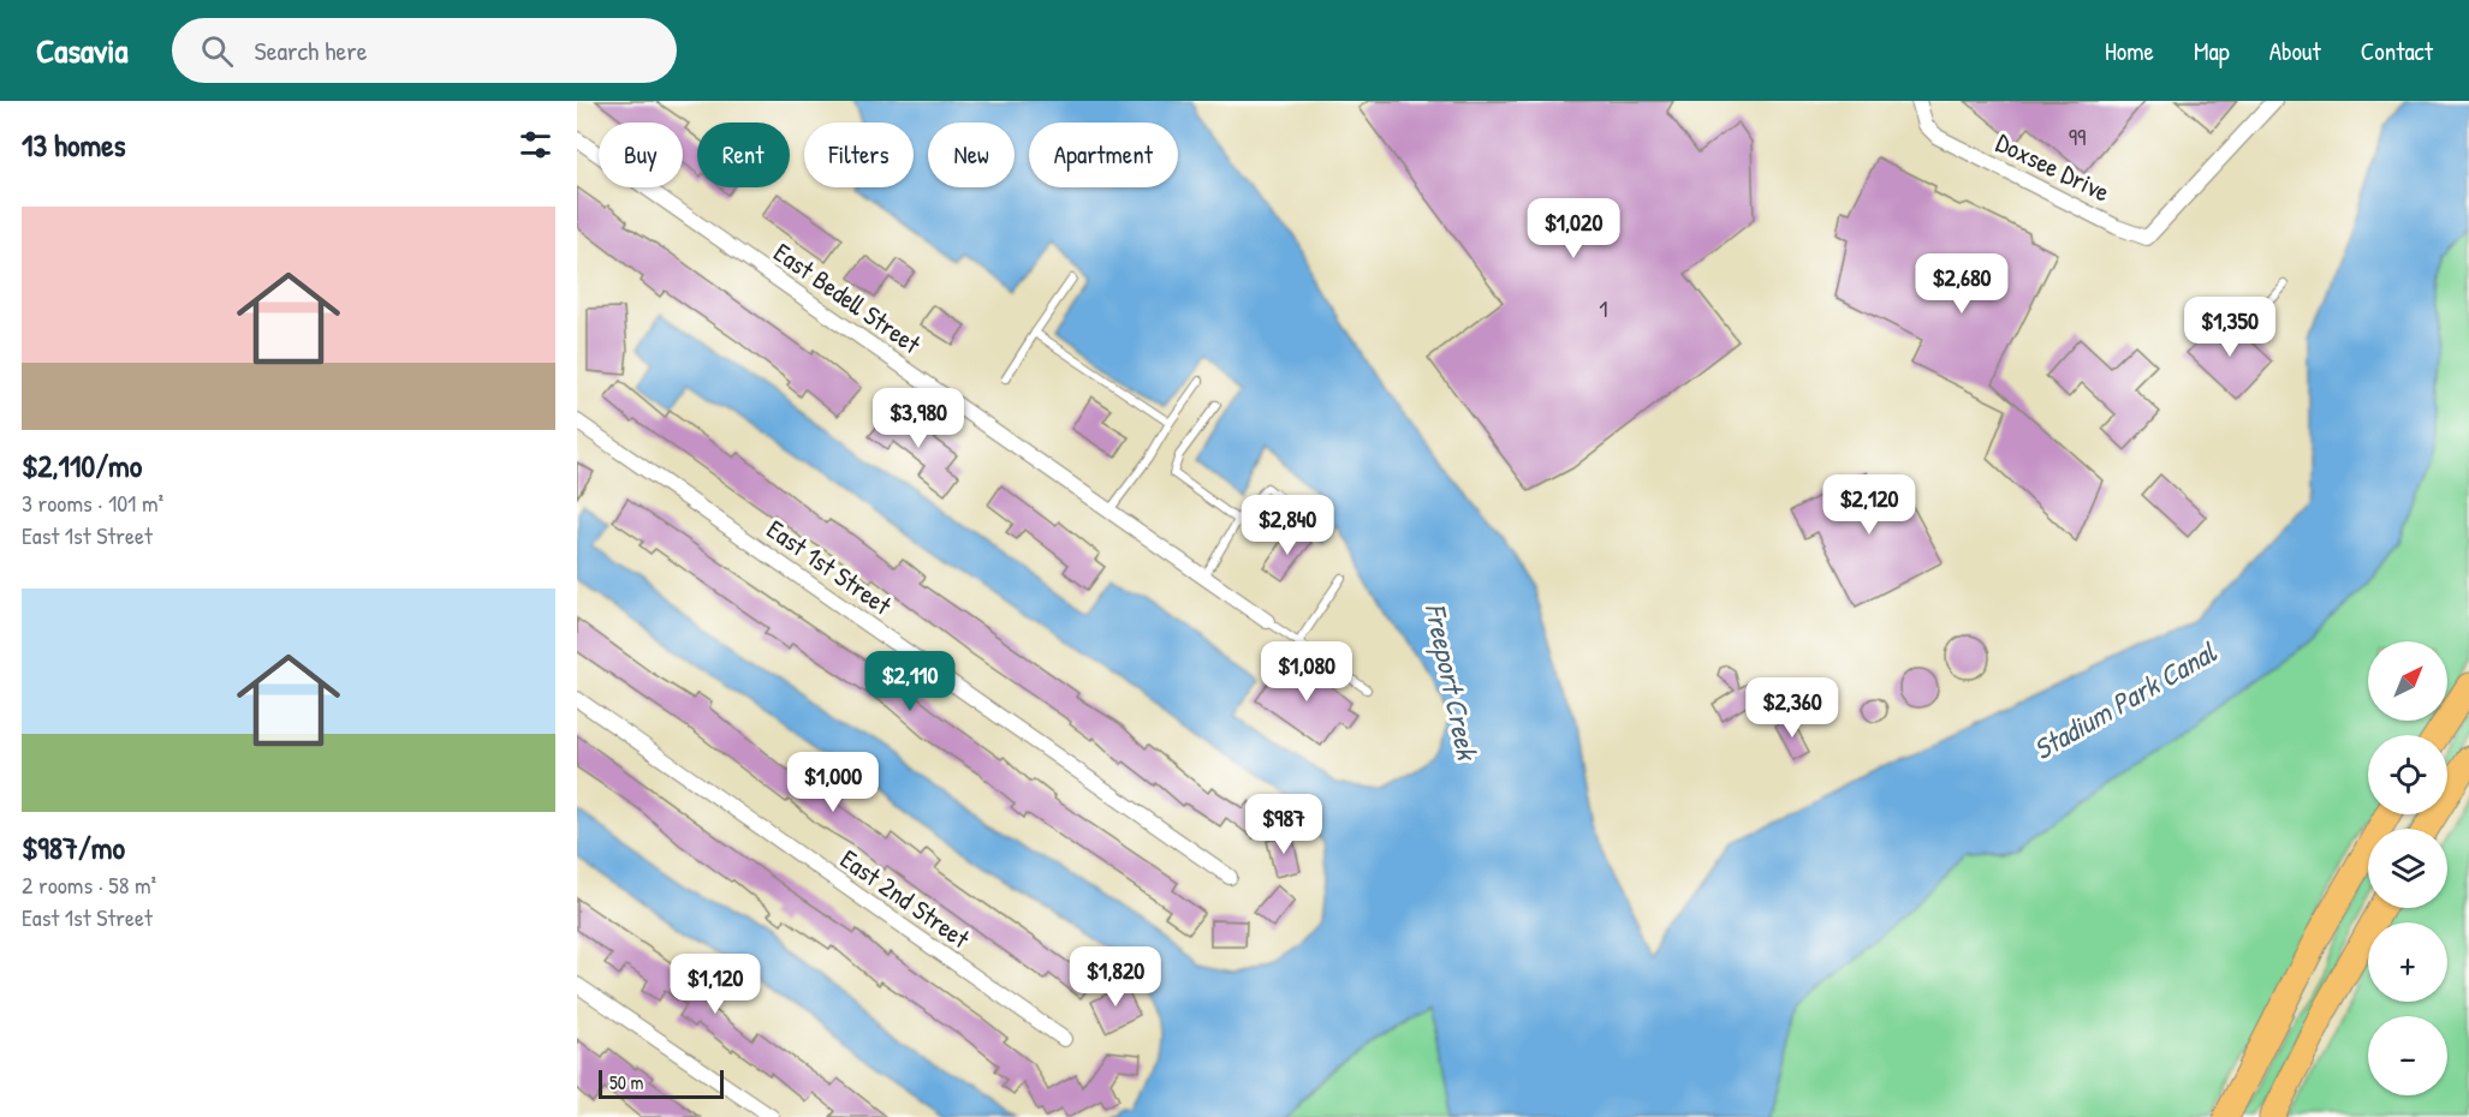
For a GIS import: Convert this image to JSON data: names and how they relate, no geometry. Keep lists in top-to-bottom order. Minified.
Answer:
{"streets":{"street":["Doxsee Drive","East Bedell Street","East 1st Street","East 2nd Street"]},"water":["Freeport Creek","Stadium Park Canal"],"house_numbers":["99","1"],"scale_bar":"50 m","north":"top right","page":{"header":"Casavia","search":"Search here","nav":["Home","Map","About","Contact"],"heading":"13 homes","chip":["Buy","Rent","Filters","New","Apartment"],"list":[{"name":"$2,110/mo","note":"3 rooms · 101 m² · East 1st Street"},{"name":"$987/mo","note":"2 rooms · 58 m² · East 1st Street"}],"price":["$1,020","$2,680","$1,350","$3,980","$2,120","$2,840","$1,080","$2,110","$2,360","$1,000","$987","$1,820","$1,120"],"map_buttons":["+","−"],"scale":"50 m"}}
